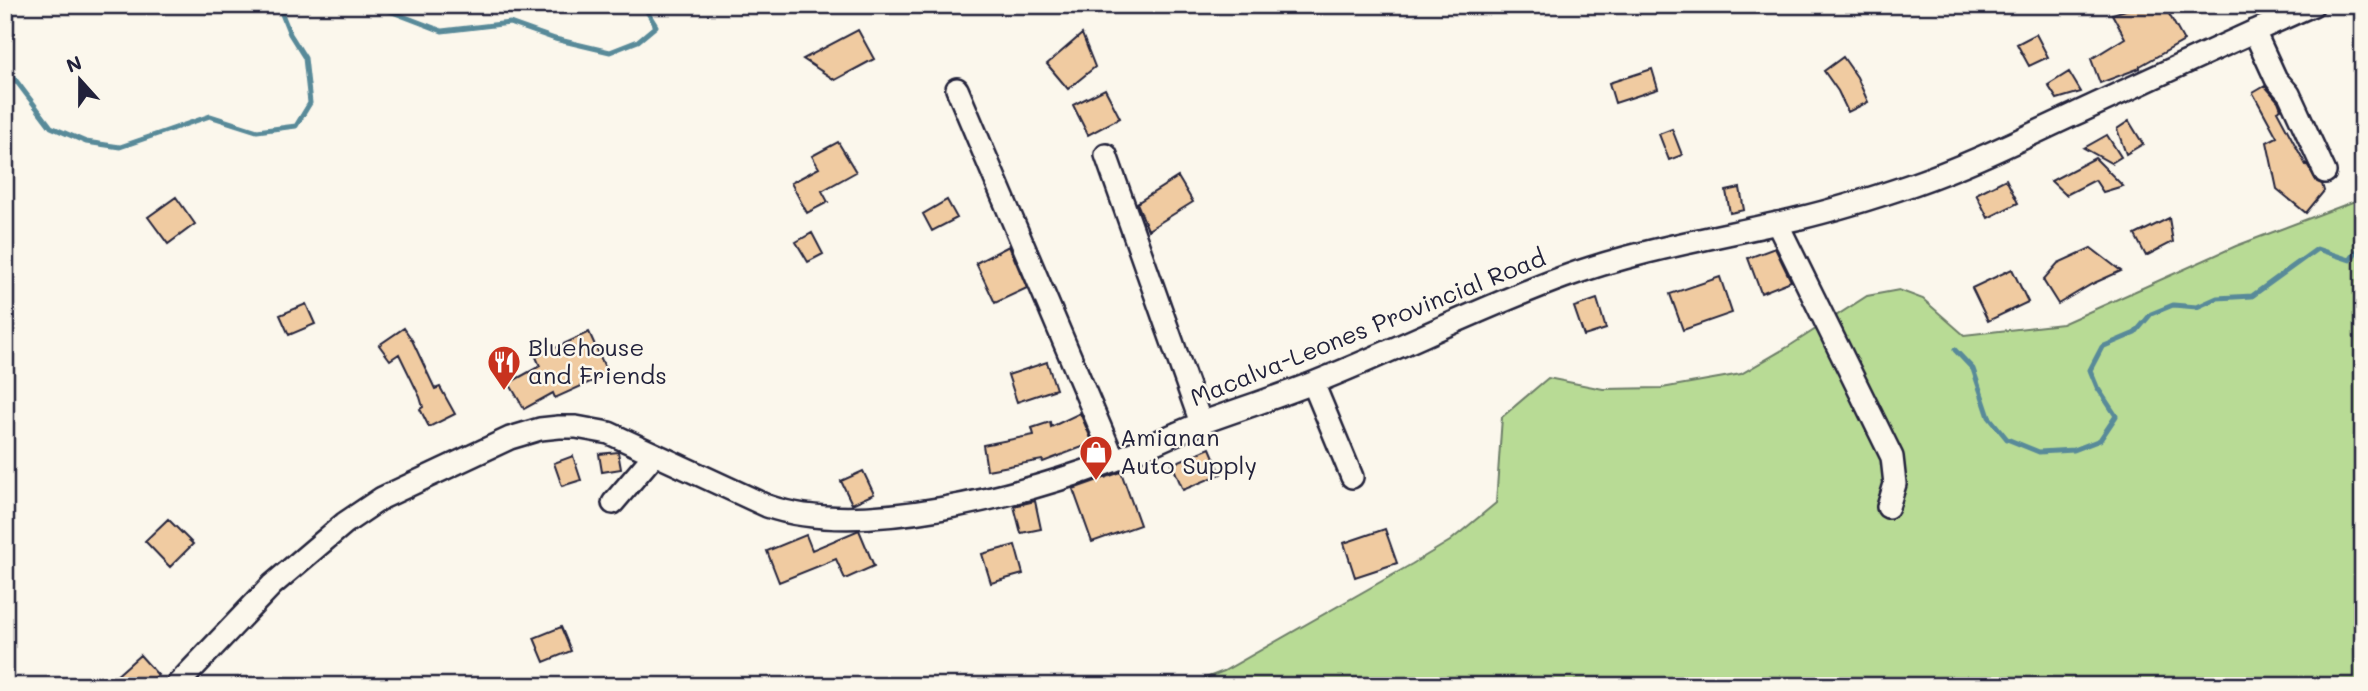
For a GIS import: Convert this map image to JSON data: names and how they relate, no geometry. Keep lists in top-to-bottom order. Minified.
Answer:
{"streets":{"street":["Macalva-Leones Provincial Road"]},"places":{"restaurant":["Bluehouse and Friends"],"shop":["Amianan Auto Supply"]},"north":"top"}
